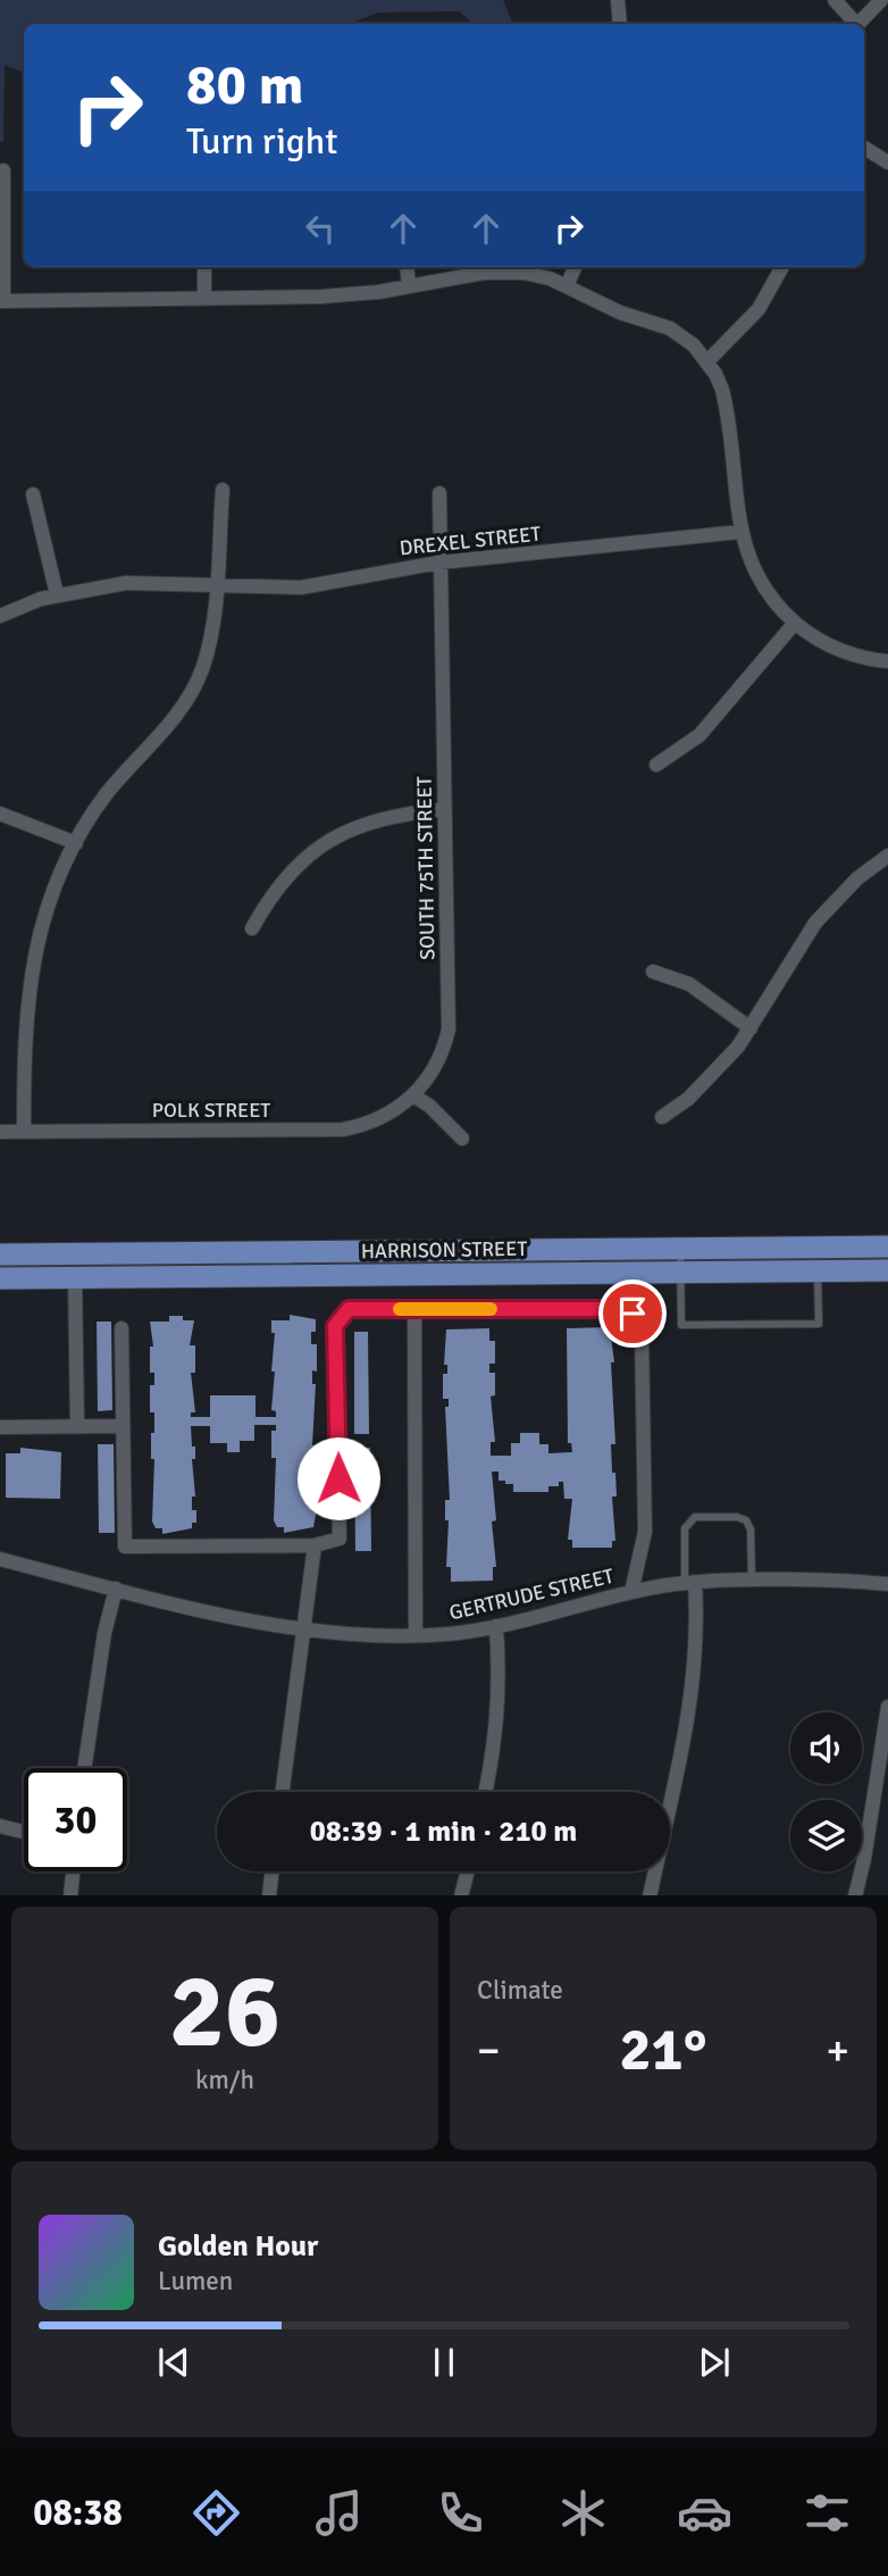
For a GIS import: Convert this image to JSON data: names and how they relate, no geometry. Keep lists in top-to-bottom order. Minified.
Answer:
{"streets":{"main road":["HARRISON STREET"],"street":["DREXEL STREET","SOUTH 75TH STREET","POLK STREET","GERTRUDE STREET"]},"crossings":[["DREXEL STREET","SOUTH 75TH STREET"],["SOUTH 75TH STREET","POLK STREET"]],"page":{"turn":["80 m","Turn right"],"limit":"30","trip":"08:39 · 1 min · 210 m","tile":[["26","km/h"],"Climate"],"heat":["−","21°","+"],"song":["Golden Hour","Lumen"],"tabs":"08:38"}}
